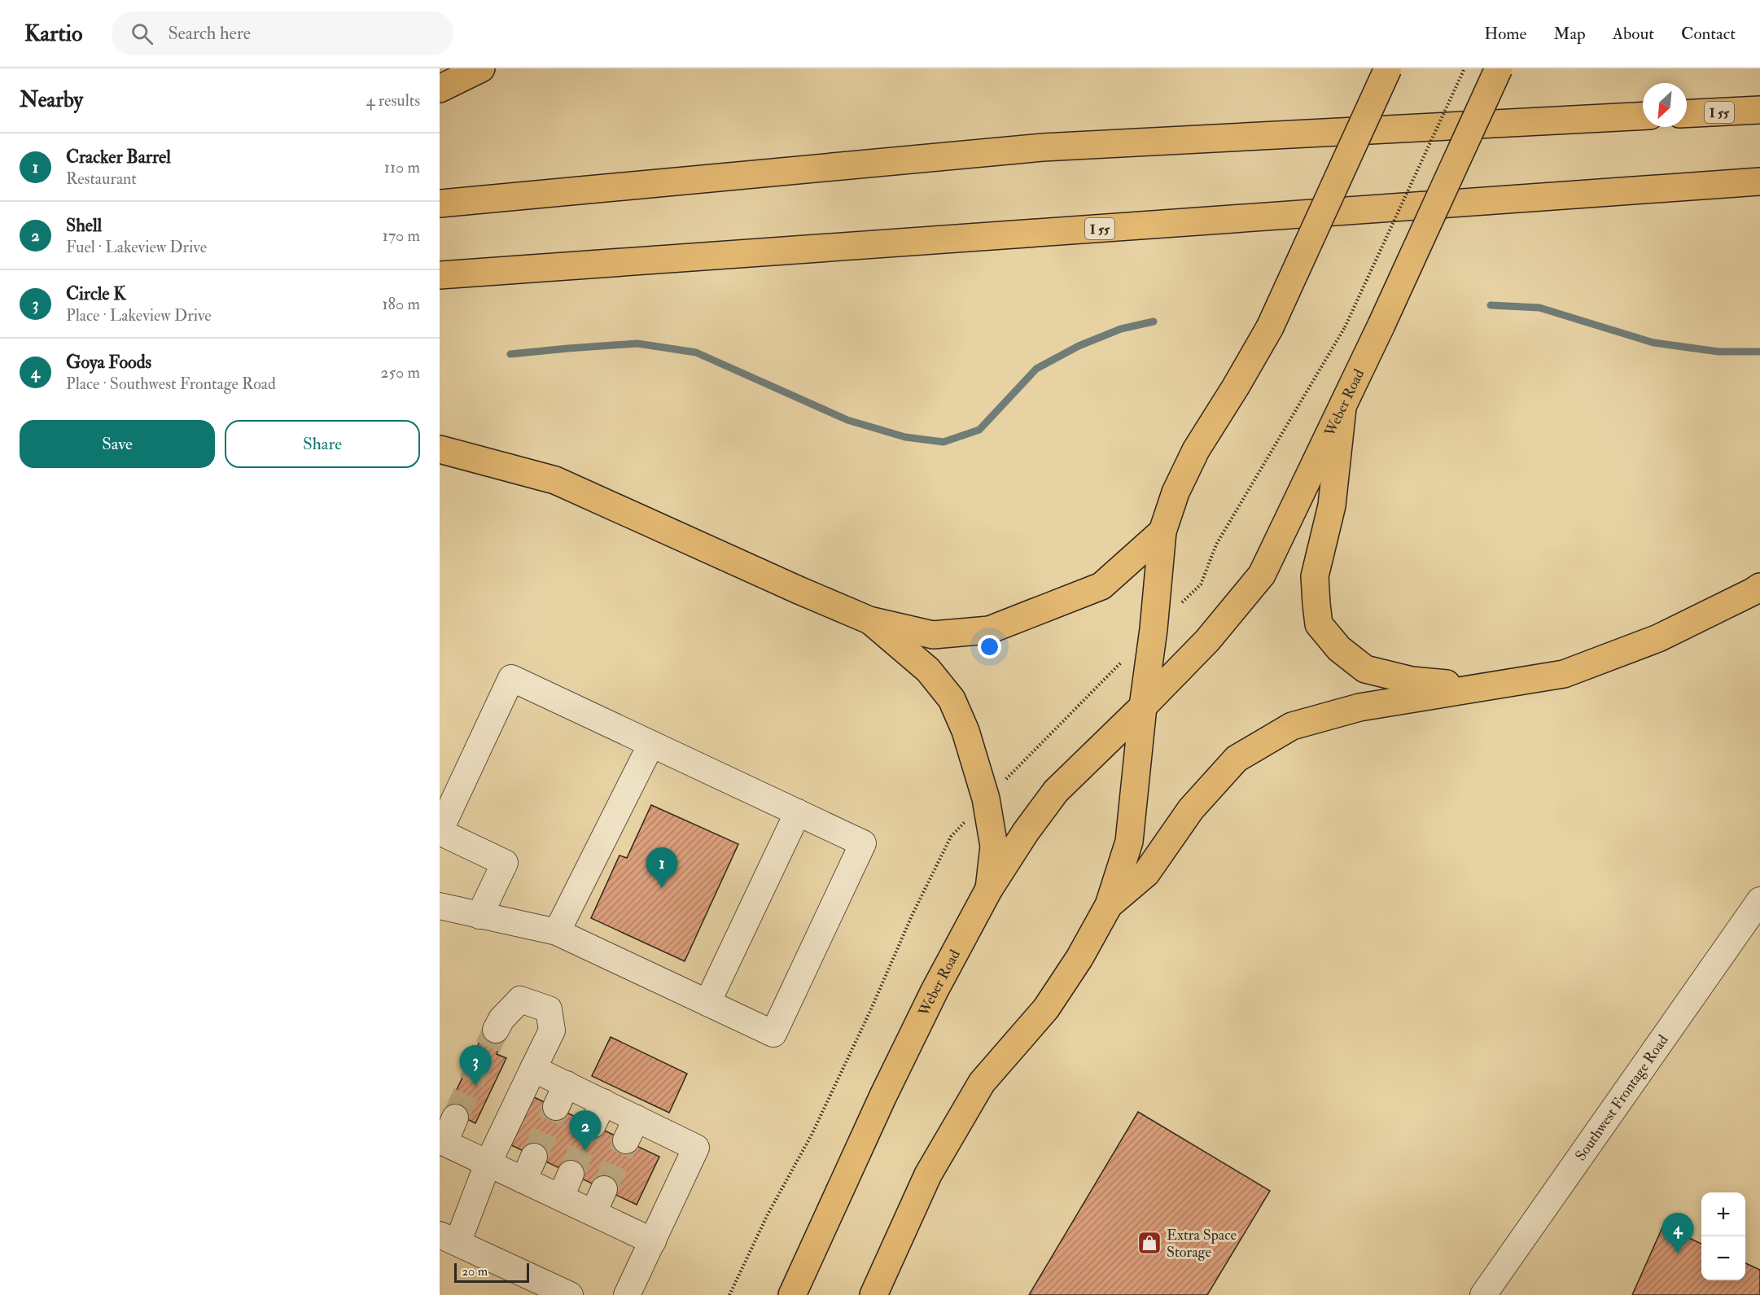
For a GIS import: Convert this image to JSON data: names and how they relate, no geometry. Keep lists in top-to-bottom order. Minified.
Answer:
{"streets":{"main road":["I 55","Weber Road"],"street":["Southwest Frontage Road"]},"places":{"shop":["Extra Space Storage"]},"scale_bar":"20 m","north":"bottom left","page":{"header":"Kartio","search":"Search here","nav":["Home","Map","About","Contact"],"heading":["Nearby","4 results"],"list":[{"mark":"1","name":"Cracker Barrel","note":"Restaurant","value":"110 m"},{"mark":"2","name":"Shell","note":"Fuel · Lakeview Drive","value":"170 m"},{"mark":"3","name":"Circle K","note":"Place · Lakeview Drive","value":"180 m"},{"mark":"4","name":"Goya Foods","note":"Place · Southwest Frontage Road","value":"250 m"}],"buttons":["Save","Share"],"pins":["1","3","2","4"],"map_buttons":["+","−"],"scale":"20 m"}}
